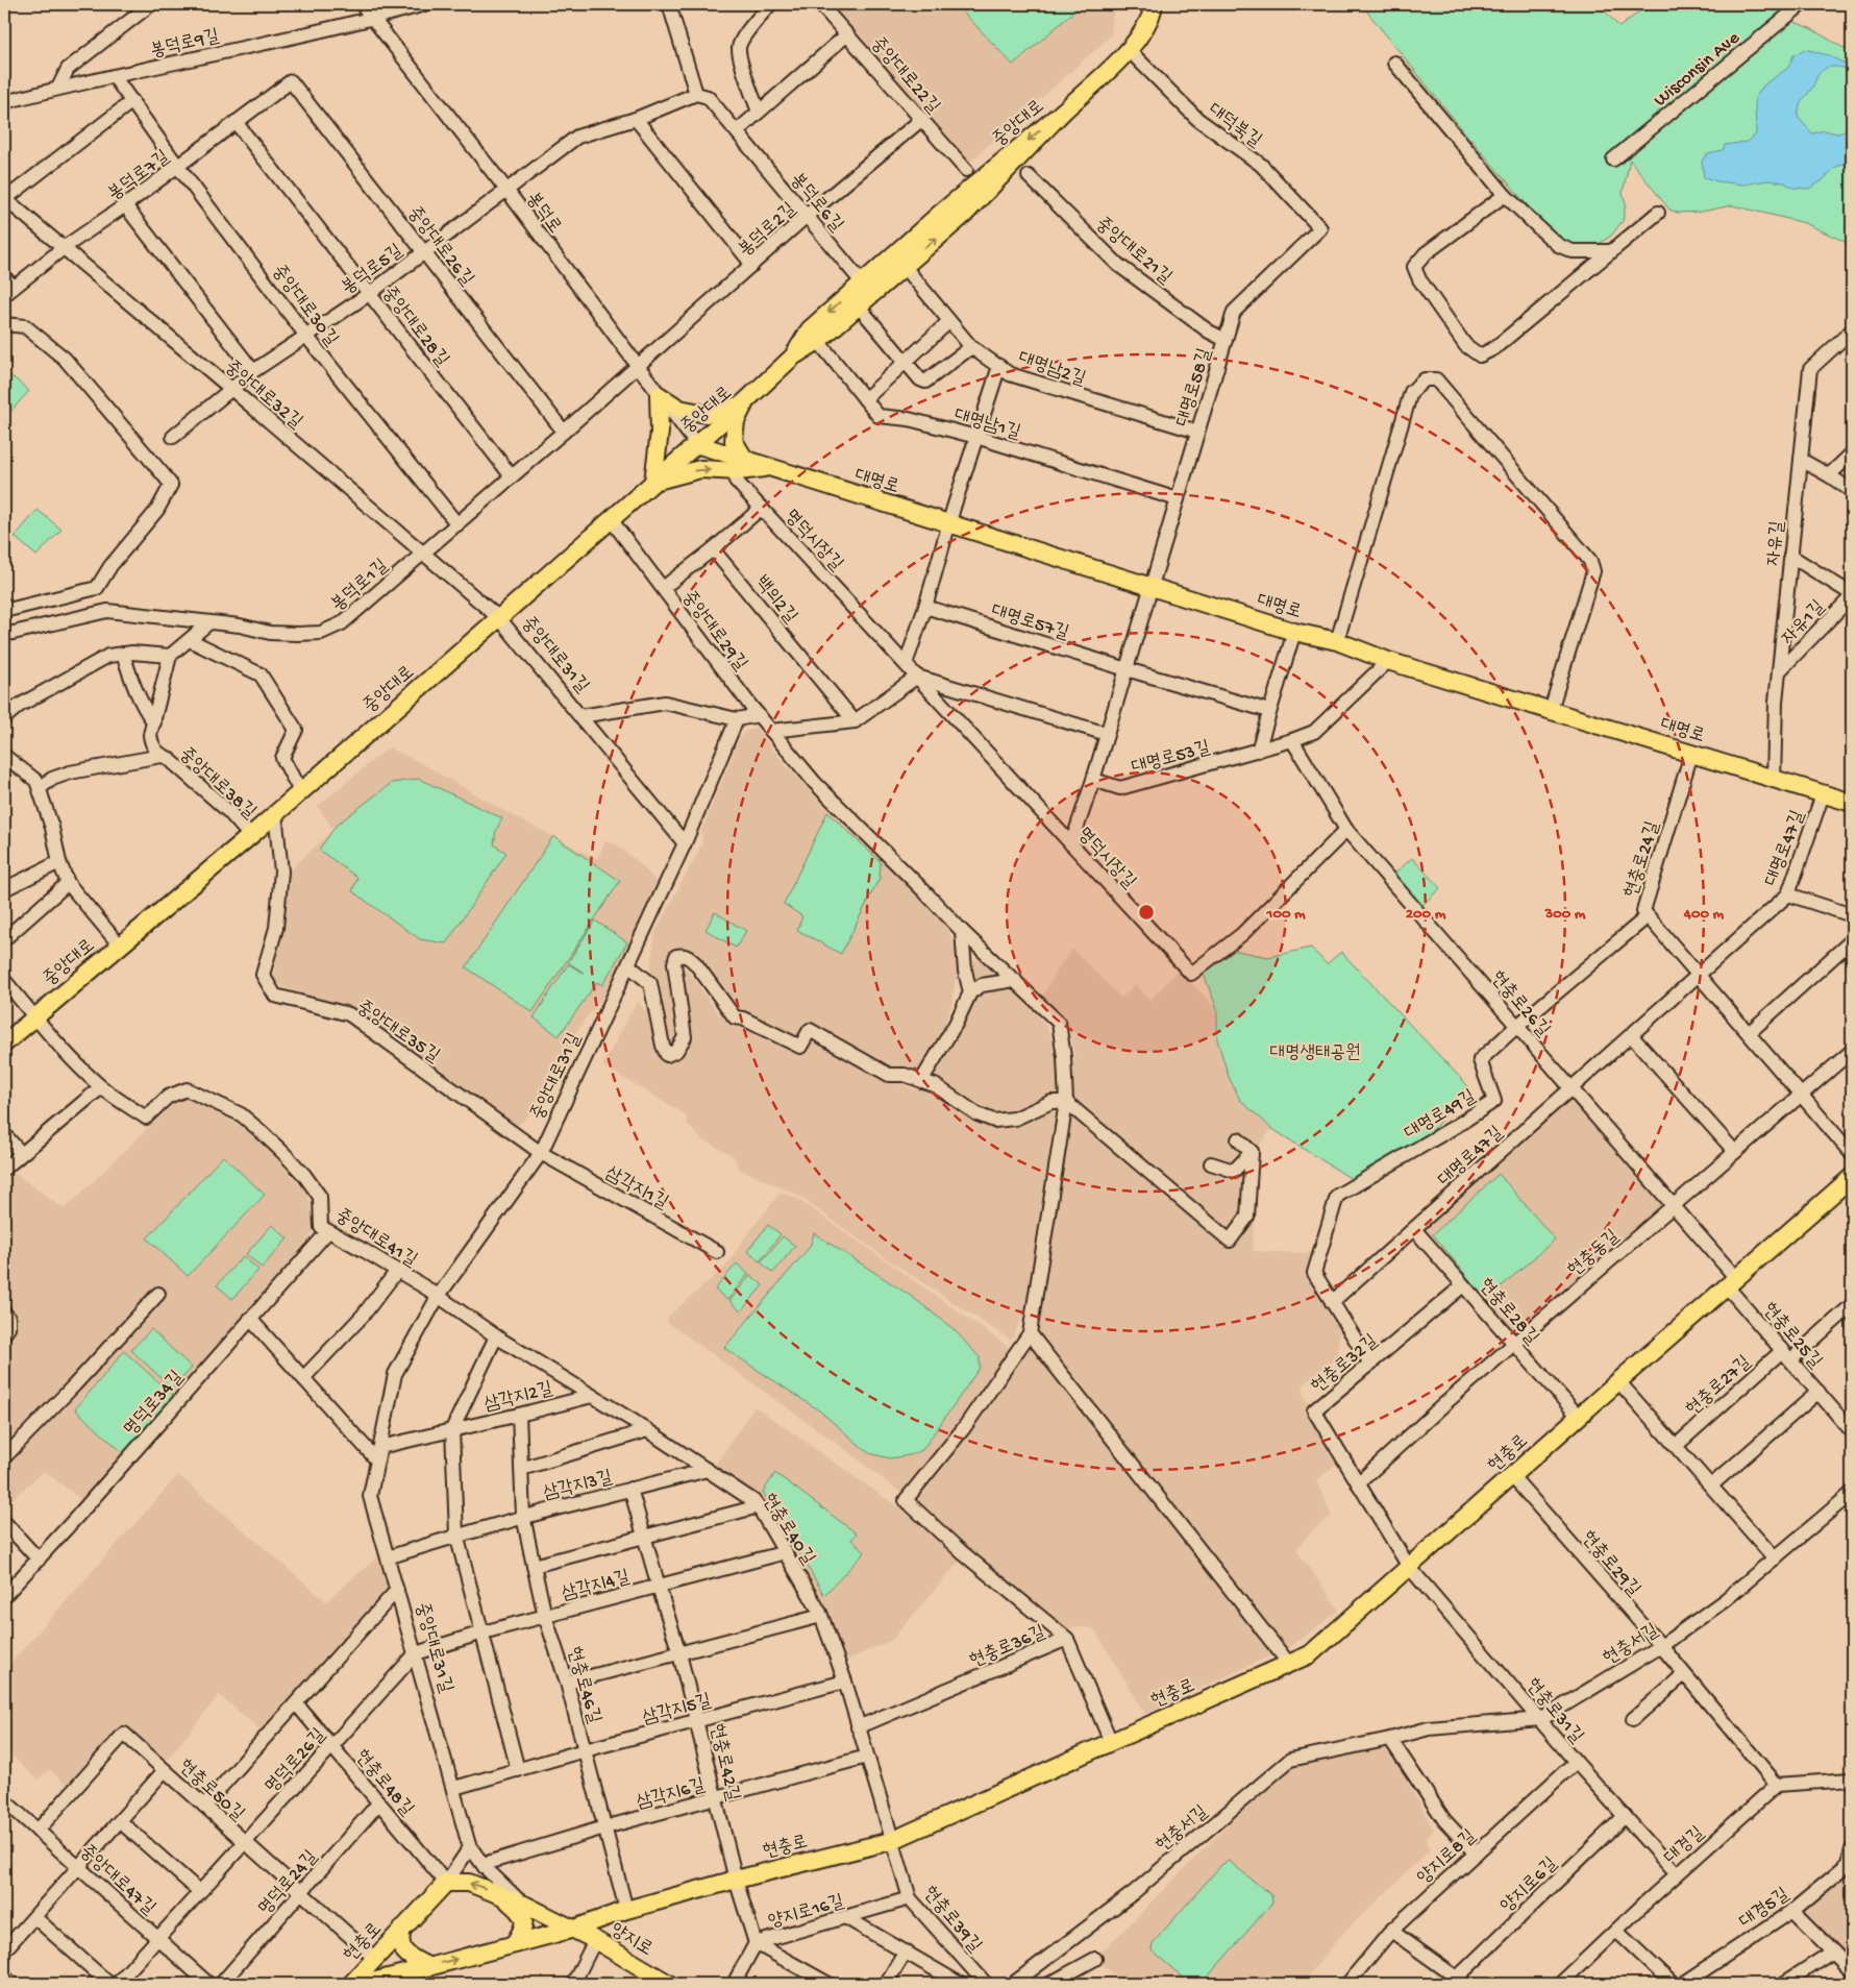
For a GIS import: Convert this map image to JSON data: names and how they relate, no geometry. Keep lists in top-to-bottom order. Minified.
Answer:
{"streets":{"main road":["중앙대로","대명로","중앙대로31길","현충로","양지로"],"street":["봉덕로9길","Wisconsin Ave","중앙대로22길","대덕북길","봉덕로7길","봉덕로6길","봉덕로","봉덕로2길","중앙대로26길","중앙대로21길","봉덕로5길","중앙대로30길","중앙대로28길","대명남2길","대명로58길","중앙대로32길","대명남1길","명덕시장길","자유길","봉덕로1길","백의2길","대명로57길","자유1길","중앙대로29길","대명로53길","중앙대로38길","대명로47길","현충로24길","현충로26길","중앙대로35길","대명로49길","삼각지1길","중앙대로41길","현충동길","현충로28길","현충로25길","현충로32길","현충로27길","삼각지2길","명덕로34길","삼각지3길","현충로40길","현충로29길","삼각지4길","현충서길","현충로36길","현충로46길","삼각지5길","현충로31길","명덕로26길","현충로42길","현충로48길","현충로50길","삼각지6길","대경길","양지로8길","중앙대로47길","명덕로24길","양지로6길","대경5길","양지로16길","현충로39길"]},"crossings":[["봉덕로9길","봉덕로"],["봉덕로9길","중앙대로30길"],["중앙대로22길","봉덕로2길"],["중앙대로","대덕북길"],["중앙대로","봉덕로6길"],["중앙대로","봉덕로"],["중앙대로","대명남2길"],["중앙대로","중앙대로32길"],["중앙대로","대명남1길"],["중앙대로","중앙대로29길"],["중앙대로","중앙대로31길"],["중앙대로","중앙대로38길"],["중앙대로","중앙대로35길"],["중앙대로","중앙대로41길"],["대덕북길","대명로58길"],["봉덕로7길","중앙대로26길"],["봉덕로7길","중앙대로30길"],["봉덕로7길","중앙대로28길"],["봉덕로7길","중앙대로32길"],["봉덕로6길","봉덕로2길"],["봉덕로","봉덕로2길"],["봉덕로","봉덕로5길"],["봉덕로","봉덕로1길"],["봉덕로2길","봉덕로1길"],["중앙대로26길","봉덕로5길"],["중앙대로26길","봉덕로1길"],["중앙대로21길","대명로58길"],["봉덕로5길","중앙대로30길"],["봉덕로5길","중앙대로28길"],["봉덕로5길","중앙대로32길"],["중앙대로30길","봉덕로1길"],["중앙대로28길","봉덕로1길"],["대명남2길","대명로58길"],["대명로58길","대명남1길"],["대명로58길","대명로"],["중앙대로32길","봉덕로1길"],["중앙대로32길","중앙대로31길"],["대명로","명덕시장길"],["대명로","자유길"],["대명로","대명로53길"],["대명로","대명로47길"],["대명로","현충로24길"],["명덕시장길","백의2길"],["명덕시장길","현충로26길"],["자유길","자유1길"],["중앙대로29길","중앙대로31길"],["중앙대로31길","중앙대로35길"],["중앙대로31길","삼각지1길"],["중앙대로31길","중앙대로41길"],["중앙대로31길","삼각지2길"],["중앙대로31길","현충로"],["중앙대로31길","삼각지3길"],["중앙대로31길","현충로40길"],["중앙대로31길","삼각지4길"],["중앙대로31길","삼각지5길"],["중앙대로31길","명덕로26길"],["중앙대로31길","현충로48길"],["중앙대로31길","삼각지6길"],["중앙대로31길","양지로"],["대명로53길","현충로26길"],["대명로47길","현충로24길"],["대명로47길","현충로26길"],["대명로47길","대명로49길"],["대명로47길","현충로28길"],["현충로24길","대명로49길"],["현충로24길","현충동길"],["현충로26길","대명로49길"],["현충로26길","현충동길"],["현충로26길","현충로25길"],["현충로26길","현충로"],["중앙대로35길","삼각지1길"],["대명로49길","현충로32길"],["중앙대로41길","명덕로34길"],["중앙대로41길","현충로40길"],["현충동길","현충로28길"],["현충동길","현충로32길"],["현충로28길","현충로32길"],["현충로28길","현충로"],["현충로25길","현충로27길"],["현충로25길","현충로"],["현충로32길","현충로"],["현충로32길","현충로31길"],["삼각지2길","현충로40길"],["삼각지2길","현충로46길"],["현충로","현충로40길"],["현충로","현충로29길"],["현충로","현충로36길"],["현충로","현충로46길"],["현충로","현충로31길"],["현충로","현충로42길"],["현충로","현충로48길"],["현충로","현충로50길"],["현충로","현충로39길"],["현충로","양지로"],["삼각지3길","현충로40길"],["삼각지3길","현충로46길"],["삼각지3길","현충로42길"],["현충로40길","삼각지4길"],["현충로40길","현충로36길"],["현충로40길","삼각지5길"],["현충로40길","삼각지6길"],["현충로40길","현충로39길"],["현충로29길","현충서길"],["현충로29길","대경길"],["삼각지4길","현충로46길"],["삼각지4길","명덕로26길"],["삼각지4길","현충로42길"],["현충서길","현충로31길"],["현충로46길","삼각지5길"],["현충로46길","삼각지6길"],["삼각지5길","현충로42길"],["현충로31길","대경길"],["현충로31길","양지로8길"],["현충로31길","양지로6길"],["명덕로26길","현충로48길"],["명덕로26길","현충로50길"],["명덕로26길","중앙대로47길"],["현충로42길","삼각지6길"],["현충로42길","양지로16길"],["현충로48길","명덕로24길"],["현충로50길","중앙대로47길"],["현충로50길","명덕로24길"],["양지로8길","양지로6길"],["양지로16길","현충로39길"]],"parks":["대명생태공원"],"rings":["100 m","200 m","300 m","400 m"]}
